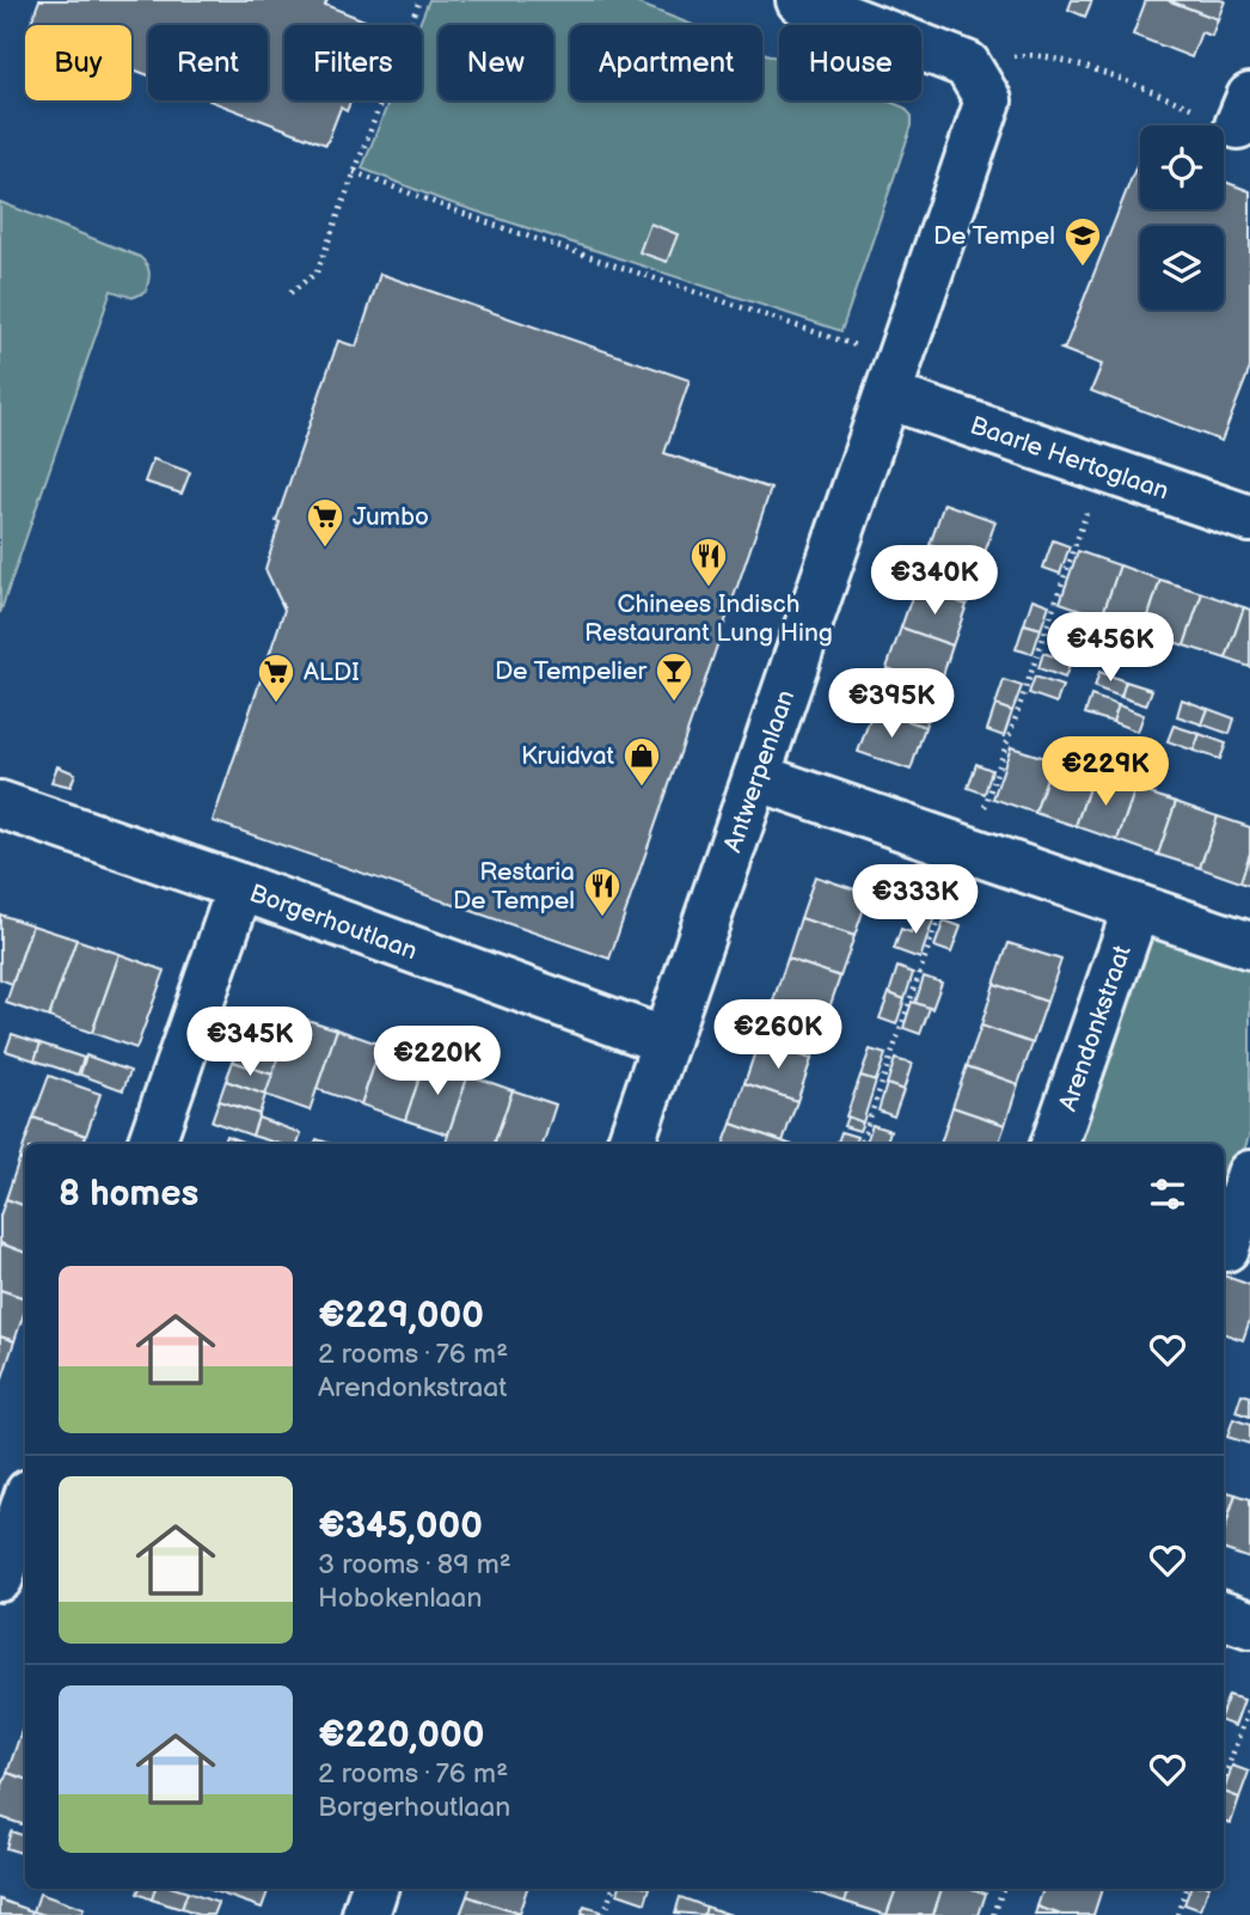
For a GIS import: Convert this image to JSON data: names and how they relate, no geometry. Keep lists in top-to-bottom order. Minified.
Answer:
{"streets":{"street":["Baarle Hertoglaan","Antwerpenlaan","Borgerhoutlaan","Arendonkstraat"]},"crossings":[["Baarle Hertoglaan","Antwerpenlaan"],["Antwerpenlaan","Borgerhoutlaan"]],"places":{"school or university":["De Tempel"],"supermarket":["Jumbo","ALDI"],"restaurant":["Chinees Indisch Restaurant Lung Hing","Restaria De Tempel"],"bar":["De Tempelier"],"shop":["Kruidvat"]},"page":{"chip":["Buy","Rent","Filters","New","Apartment","House"],"price":["€340K","€456K","€395K","€229K","€333K","€260K","€345K","€220K"],"heading":"8 homes","list":[{"name":"€229,000","note":"2 rooms · 76 m² · Arendonkstraat"},{"name":"€345,000","note":"3 rooms · 89 m² · Hobokenlaan"},{"name":"€220,000","note":"2 rooms · 76 m² · Borgerhoutlaan"}]}}
